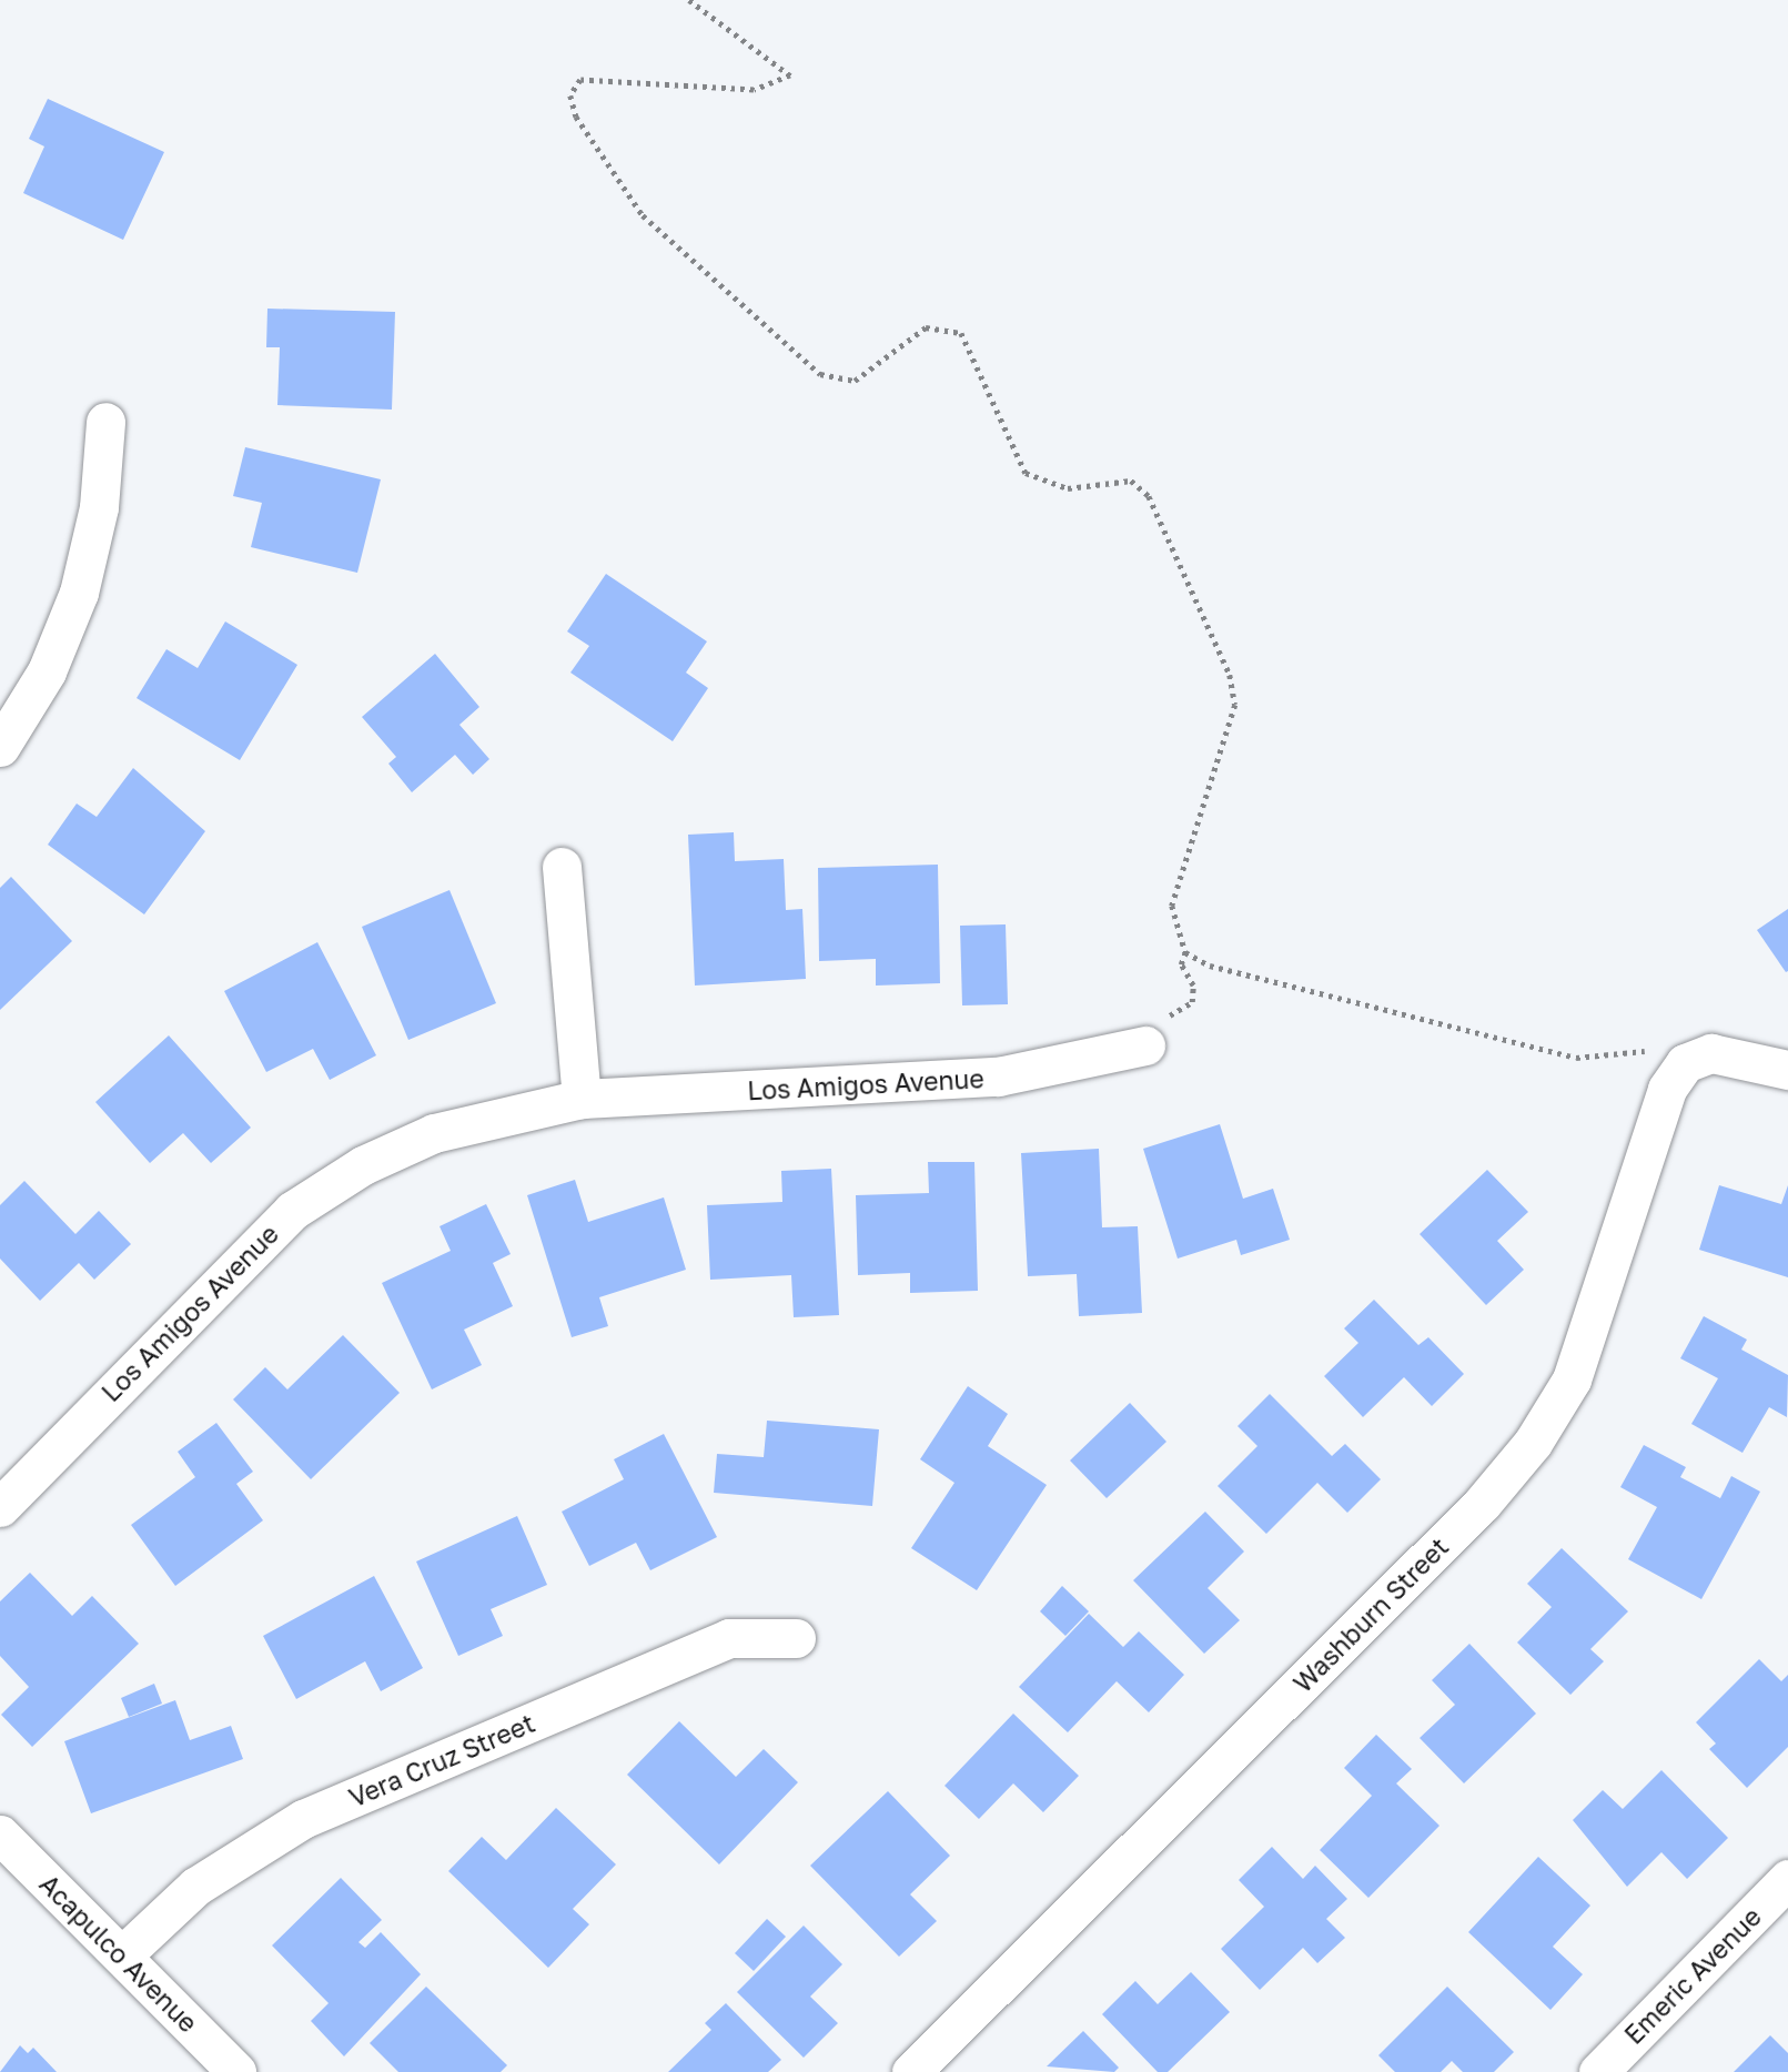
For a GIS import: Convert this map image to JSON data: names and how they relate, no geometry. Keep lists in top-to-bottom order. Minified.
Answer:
{"streets":{"street":["Los Amigos Avenue","Washburn Street","Vera Cruz Street","Acapulco Avenue","Emeric Avenue"]},"crossings":[["Vera Cruz Street","Acapulco Avenue"]]}
